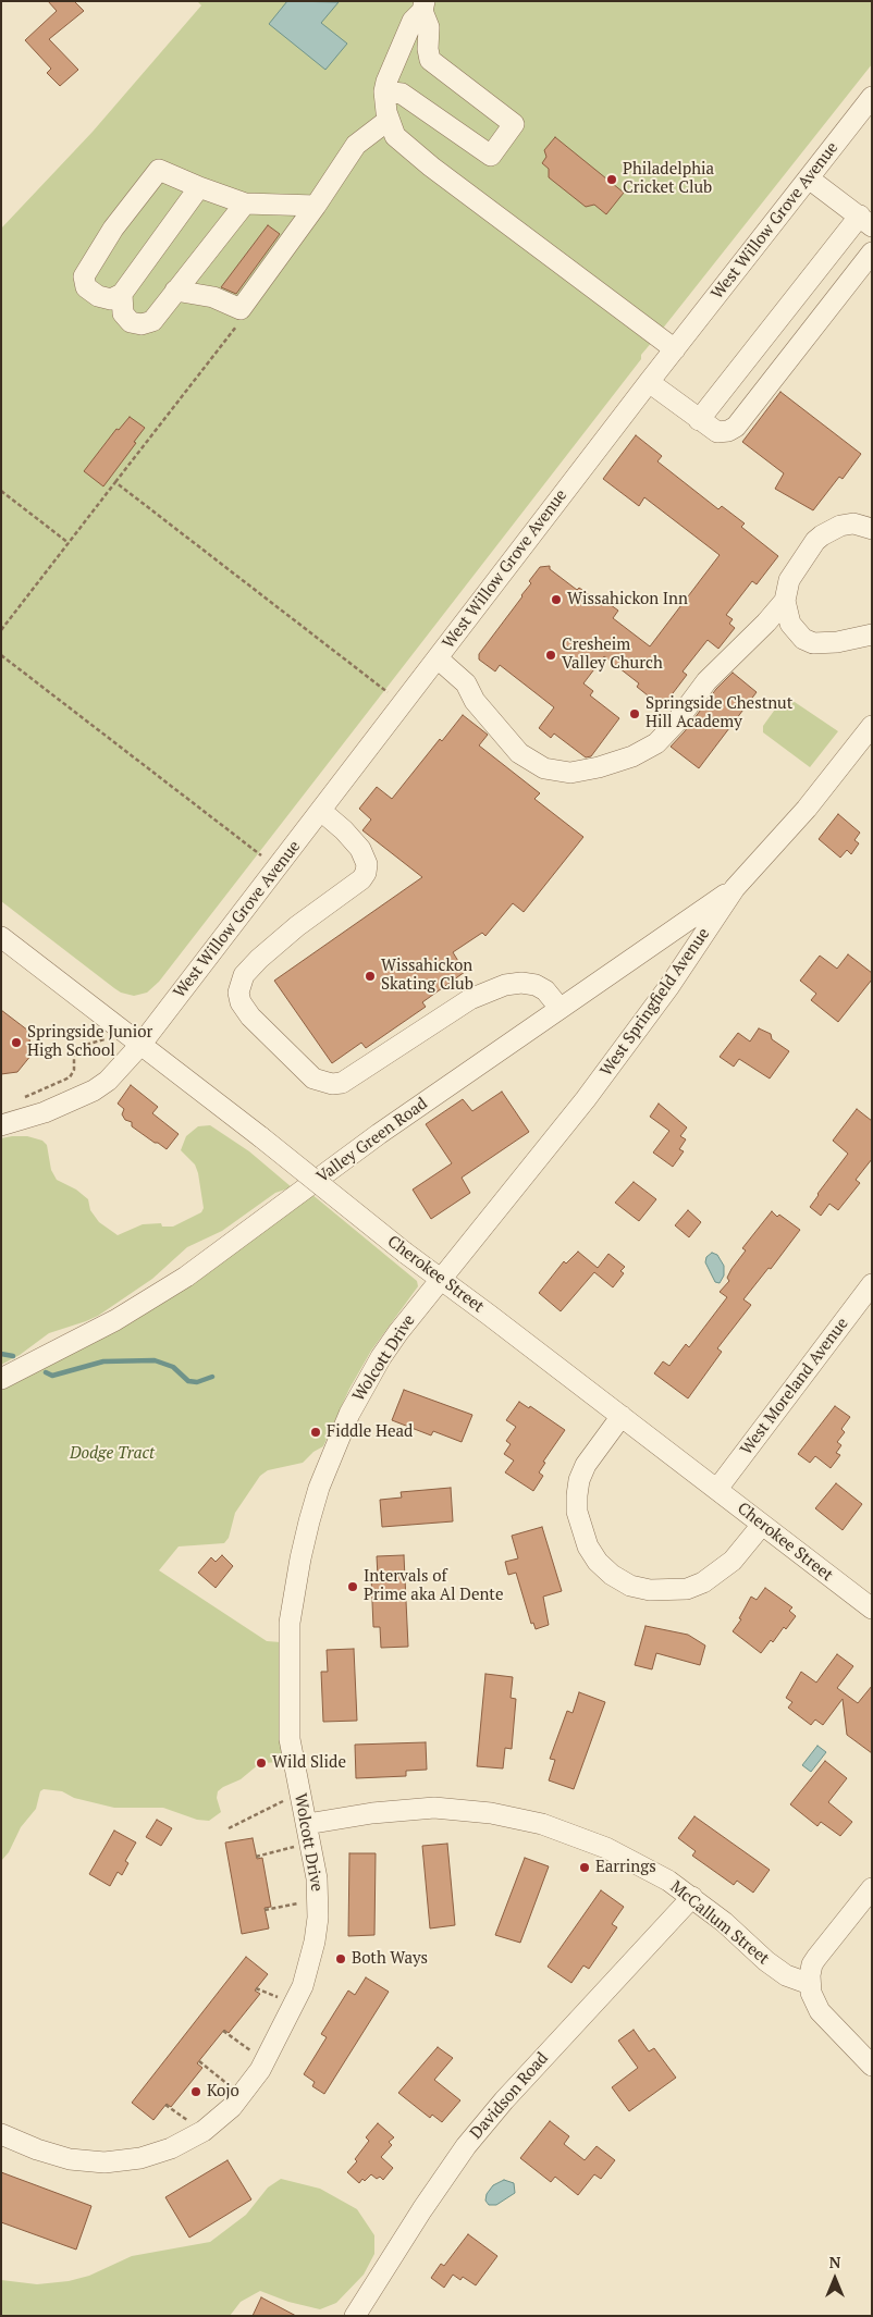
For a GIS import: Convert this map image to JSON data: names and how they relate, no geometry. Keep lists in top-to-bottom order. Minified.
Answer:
{"streets":{"street":["West Willow Grove Avenue","West Springfield Avenue","Valley Green Road","Cherokee Street","Wolcott Drive","West Moreland Avenue","McCallum Street","Davidson Road"]},"crossings":[["West Willow Grove Avenue","Cherokee Street"],["West Springfield Avenue","Valley Green Road"],["West Springfield Avenue","Cherokee Street"],["West Springfield Avenue","Wolcott Drive"],["Cherokee Street","Wolcott Drive"],["Cherokee Street","West Moreland Avenue"],["Wolcott Drive","McCallum Street"],["McCallum Street","Davidson Road"]],"parks":["Dodge Tract"],"places":["Philadelphia Cricket Club","Wissahickon Inn","Cresheim Valley Church","Springside Chestnut Hill Academy","Wissahickon Skating Club","Springside Junior High School","Fiddle Head","Intervals of Prime aka Al Dente","Wild Slide","Earrings","Both Ways","Kojo"],"north":"top"}
